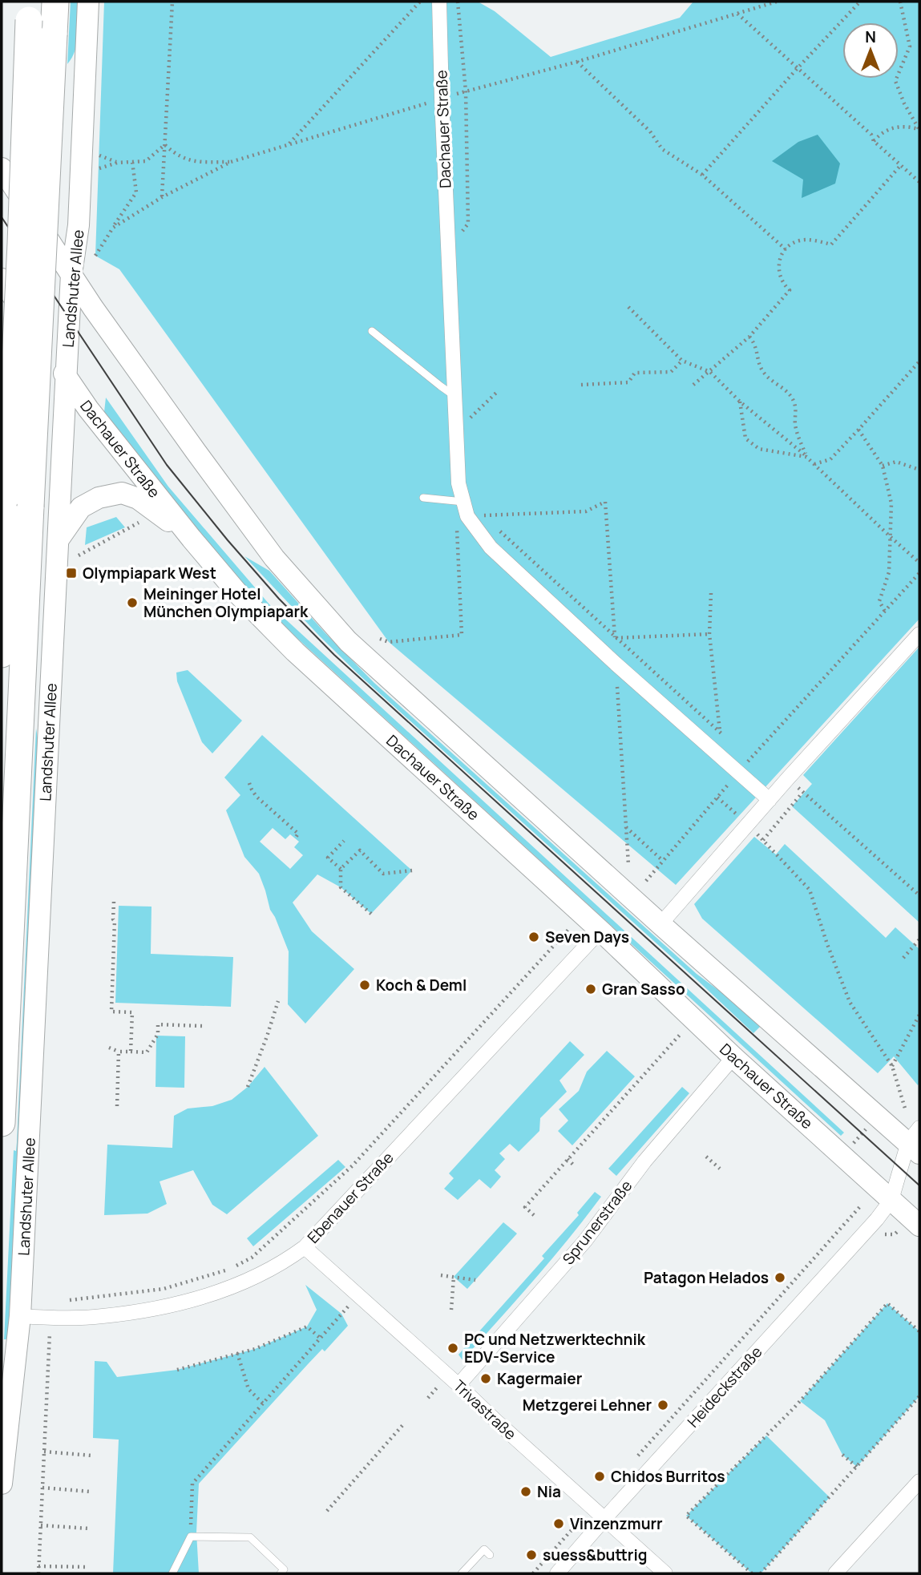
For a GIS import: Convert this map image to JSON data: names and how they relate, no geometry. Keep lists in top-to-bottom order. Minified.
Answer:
{"streets":{"highway":["Landshuter Allee"],"main road":["Dachauer Straße"],"street":["Ebenauer Straße","Sprunerstraße","Heideckstraße","Trivastraße"]},"crossings":[["Dachauer Straße","Landshuter Allee"],["Dachauer Straße","Ebenauer Straße"],["Dachauer Straße","Sprunerstraße"],["Dachauer Straße","Heideckstraße"],["Landshuter Allee","Ebenauer Straße"],["Ebenauer Straße","Trivastraße"],["Sprunerstraße","Trivastraße"],["Heideckstraße","Trivastraße"]],"places":{"transit":["Olympiapark West"],"other":["Meininger Hotel München Olympiapark","Seven Days","Koch & Deml","Gran Sasso","Patagon Helados","PC und Netzwerktechnik EDV-Service","Kagermaier","Metzgerei Lehner","Chidos Burritos","Nia","Vinzenzmurr","suess&buttrig"]},"north":"top"}
